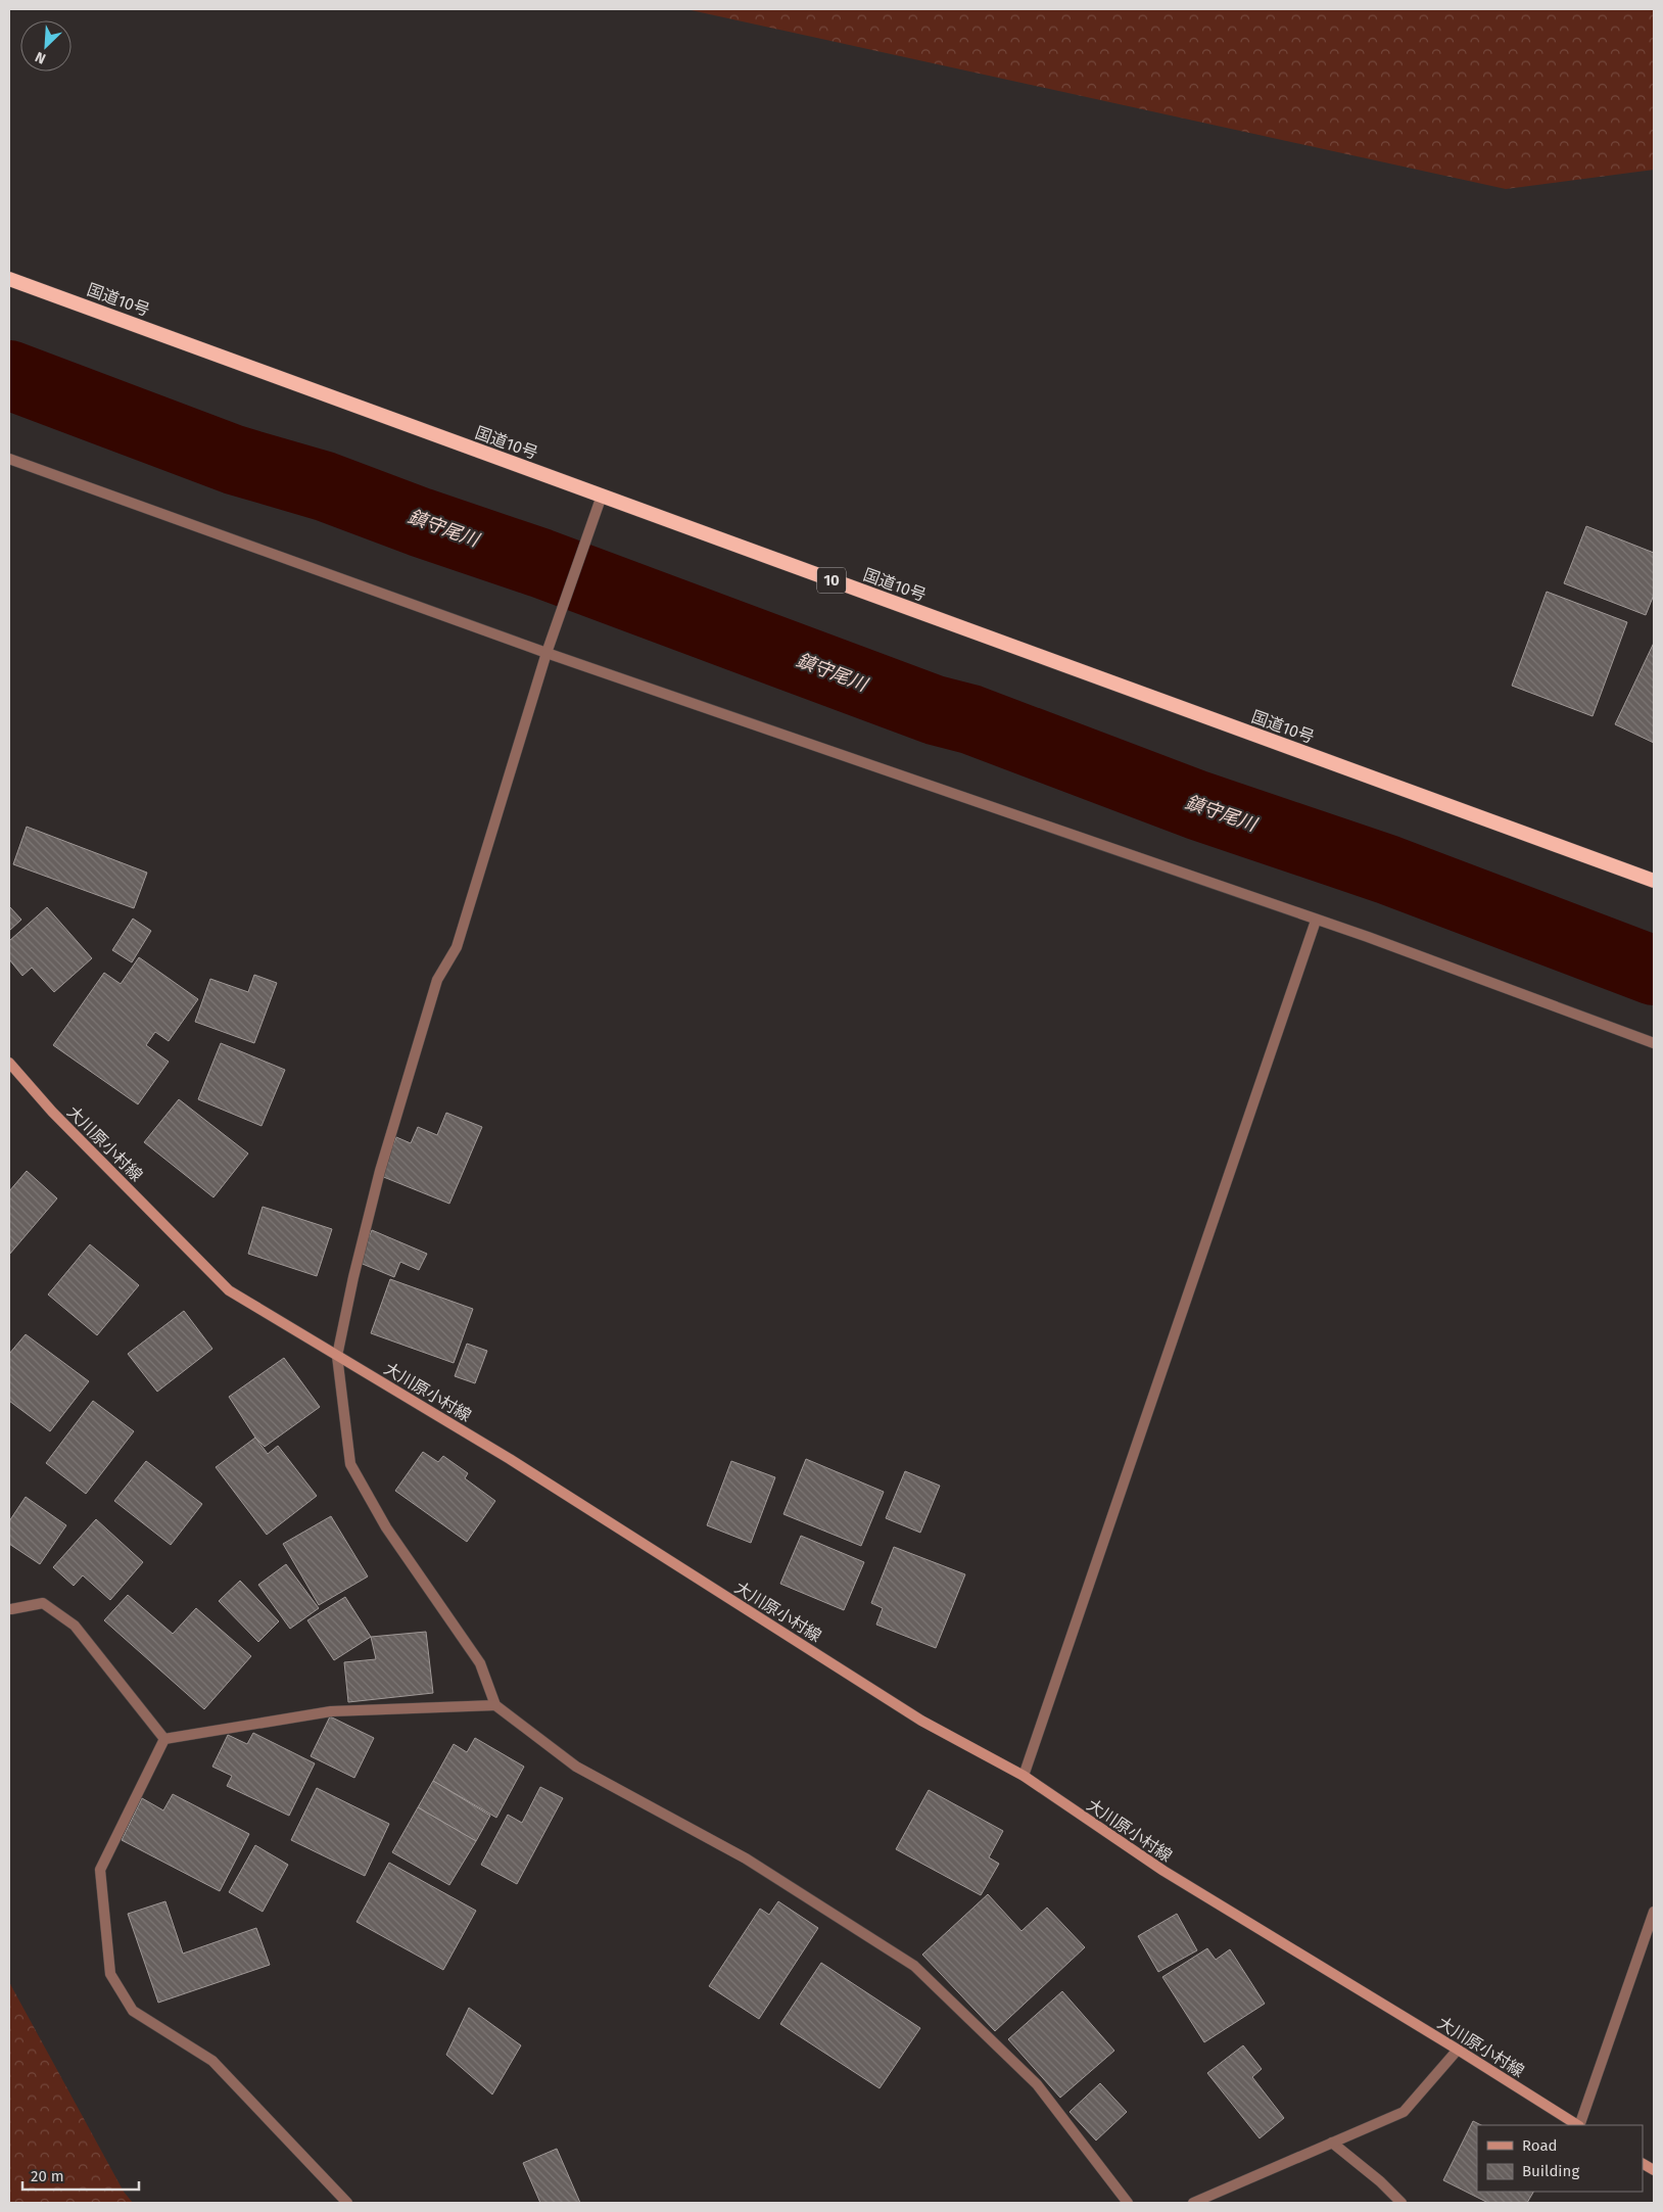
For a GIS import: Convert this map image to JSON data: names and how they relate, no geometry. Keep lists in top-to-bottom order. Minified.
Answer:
{"streets":{"highway":["国道10号","10"],"main road":["大川原小村線"]},"water":["鎮守尾川"],"legend":["Road","Building"],"scale_bar":"20 m","north":"bottom left"}
